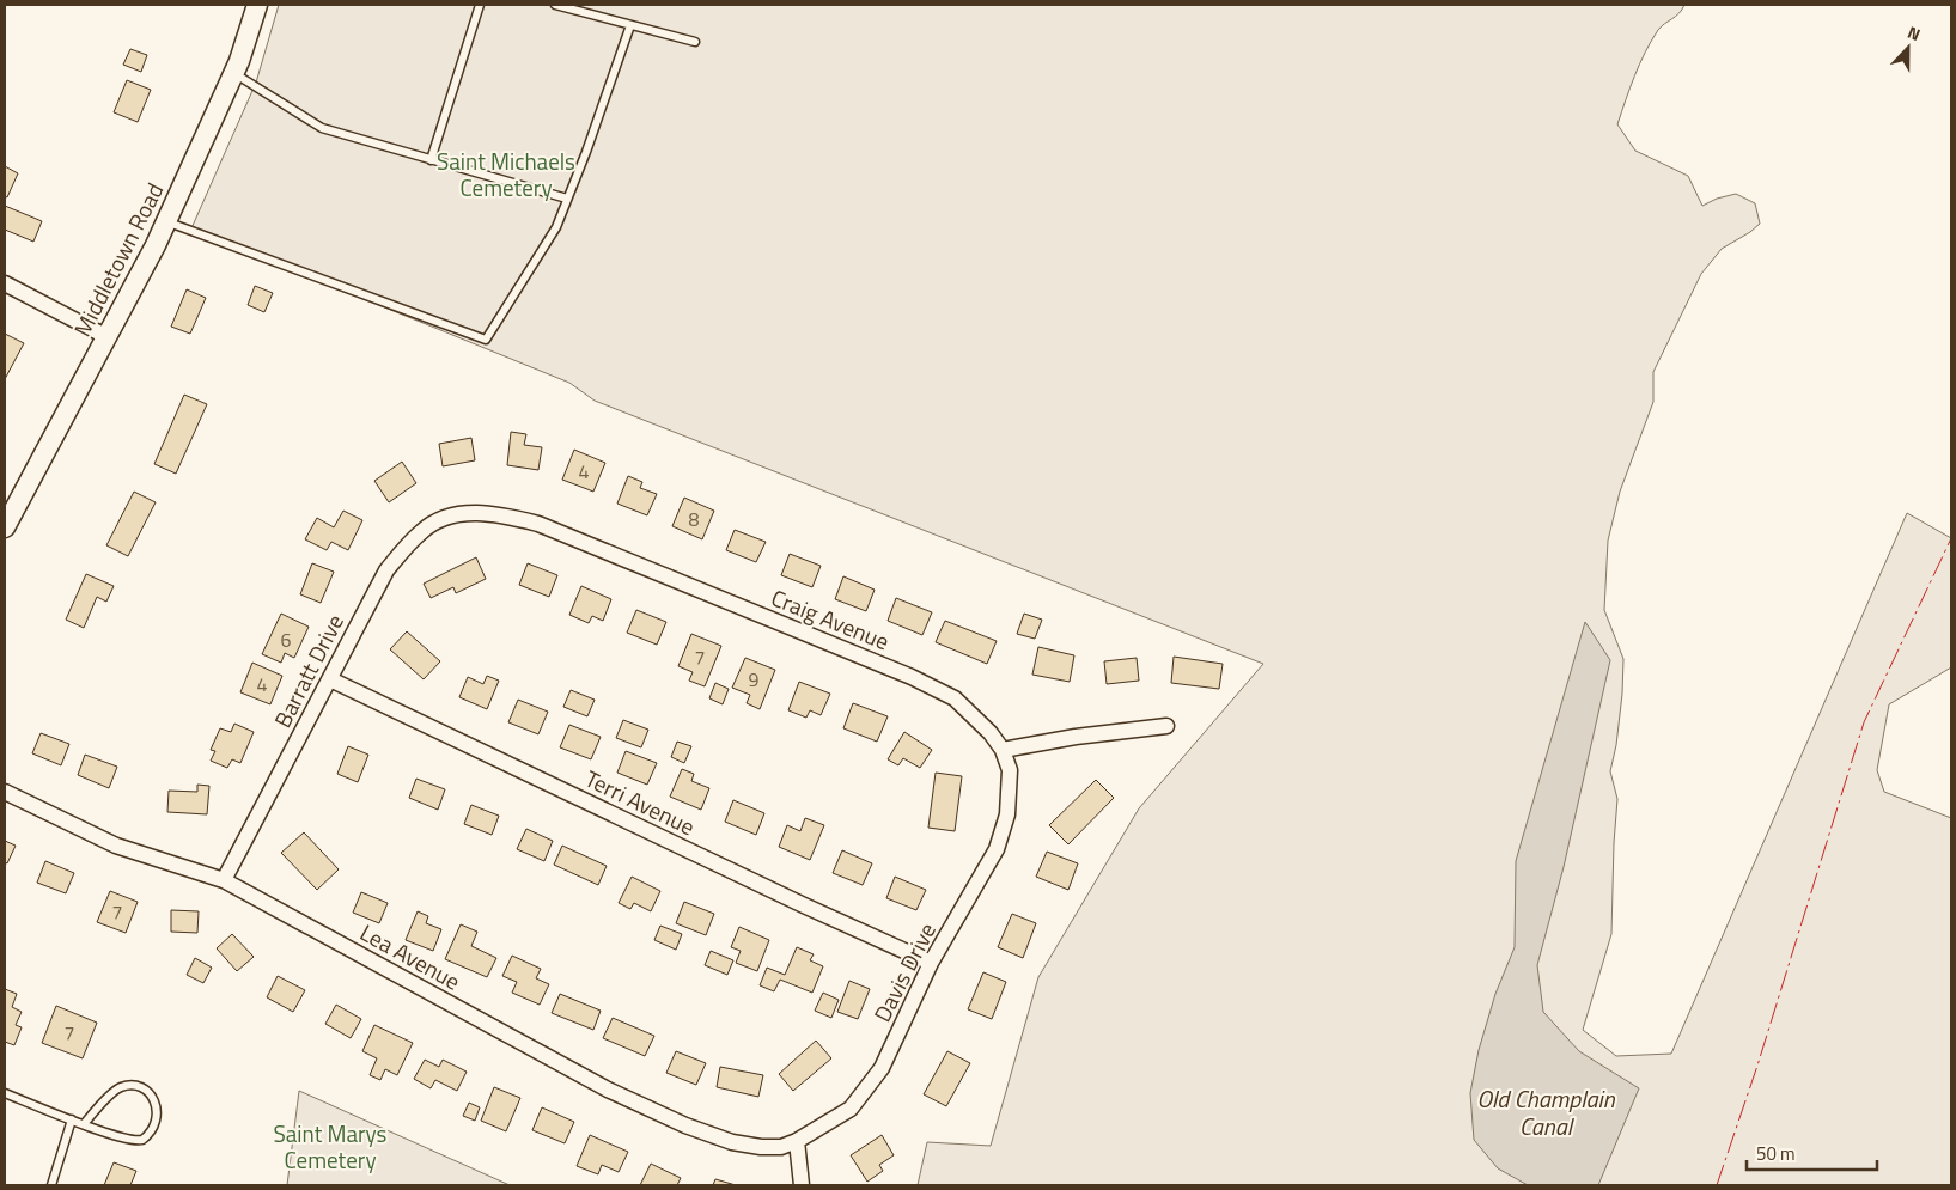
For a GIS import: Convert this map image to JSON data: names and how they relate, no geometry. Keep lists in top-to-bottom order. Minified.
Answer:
{"streets":{"street":["Middletown Road","Craig Avenue","Barratt Drive","Terri Avenue","Lea Avenue","Davis Drive"]},"crossings":[["Craig Avenue","Barratt Drive"],["Craig Avenue","Davis Drive"],["Barratt Drive","Terri Avenue"],["Barratt Drive","Lea Avenue"],["Terri Avenue","Davis Drive"],["Lea Avenue","Davis Drive"]],"water":["Old Champlain Canal"],"parks":["Saint Michaels Cemetery","Saint Marys Cemetery"],"house_numbers":["4","8","6","7","9","4","7","7"],"scale_bar":"50 m","north":"top"}
